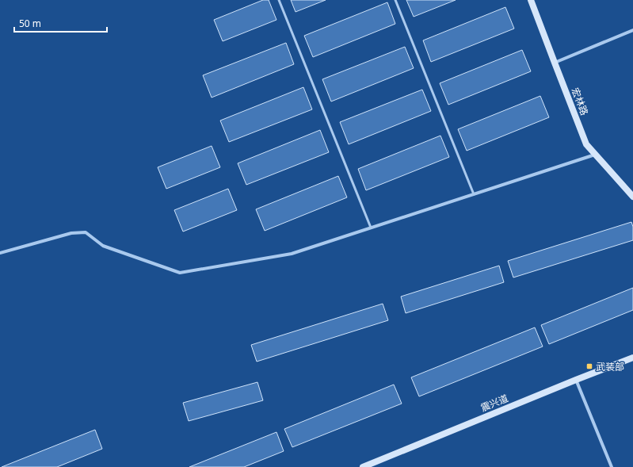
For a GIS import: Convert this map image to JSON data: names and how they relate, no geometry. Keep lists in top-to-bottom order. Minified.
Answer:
{"streets":{"street":["宏林路","震兴道"]},"places":{"transit":["武装部"]},"scale_bar":"50 m"}
